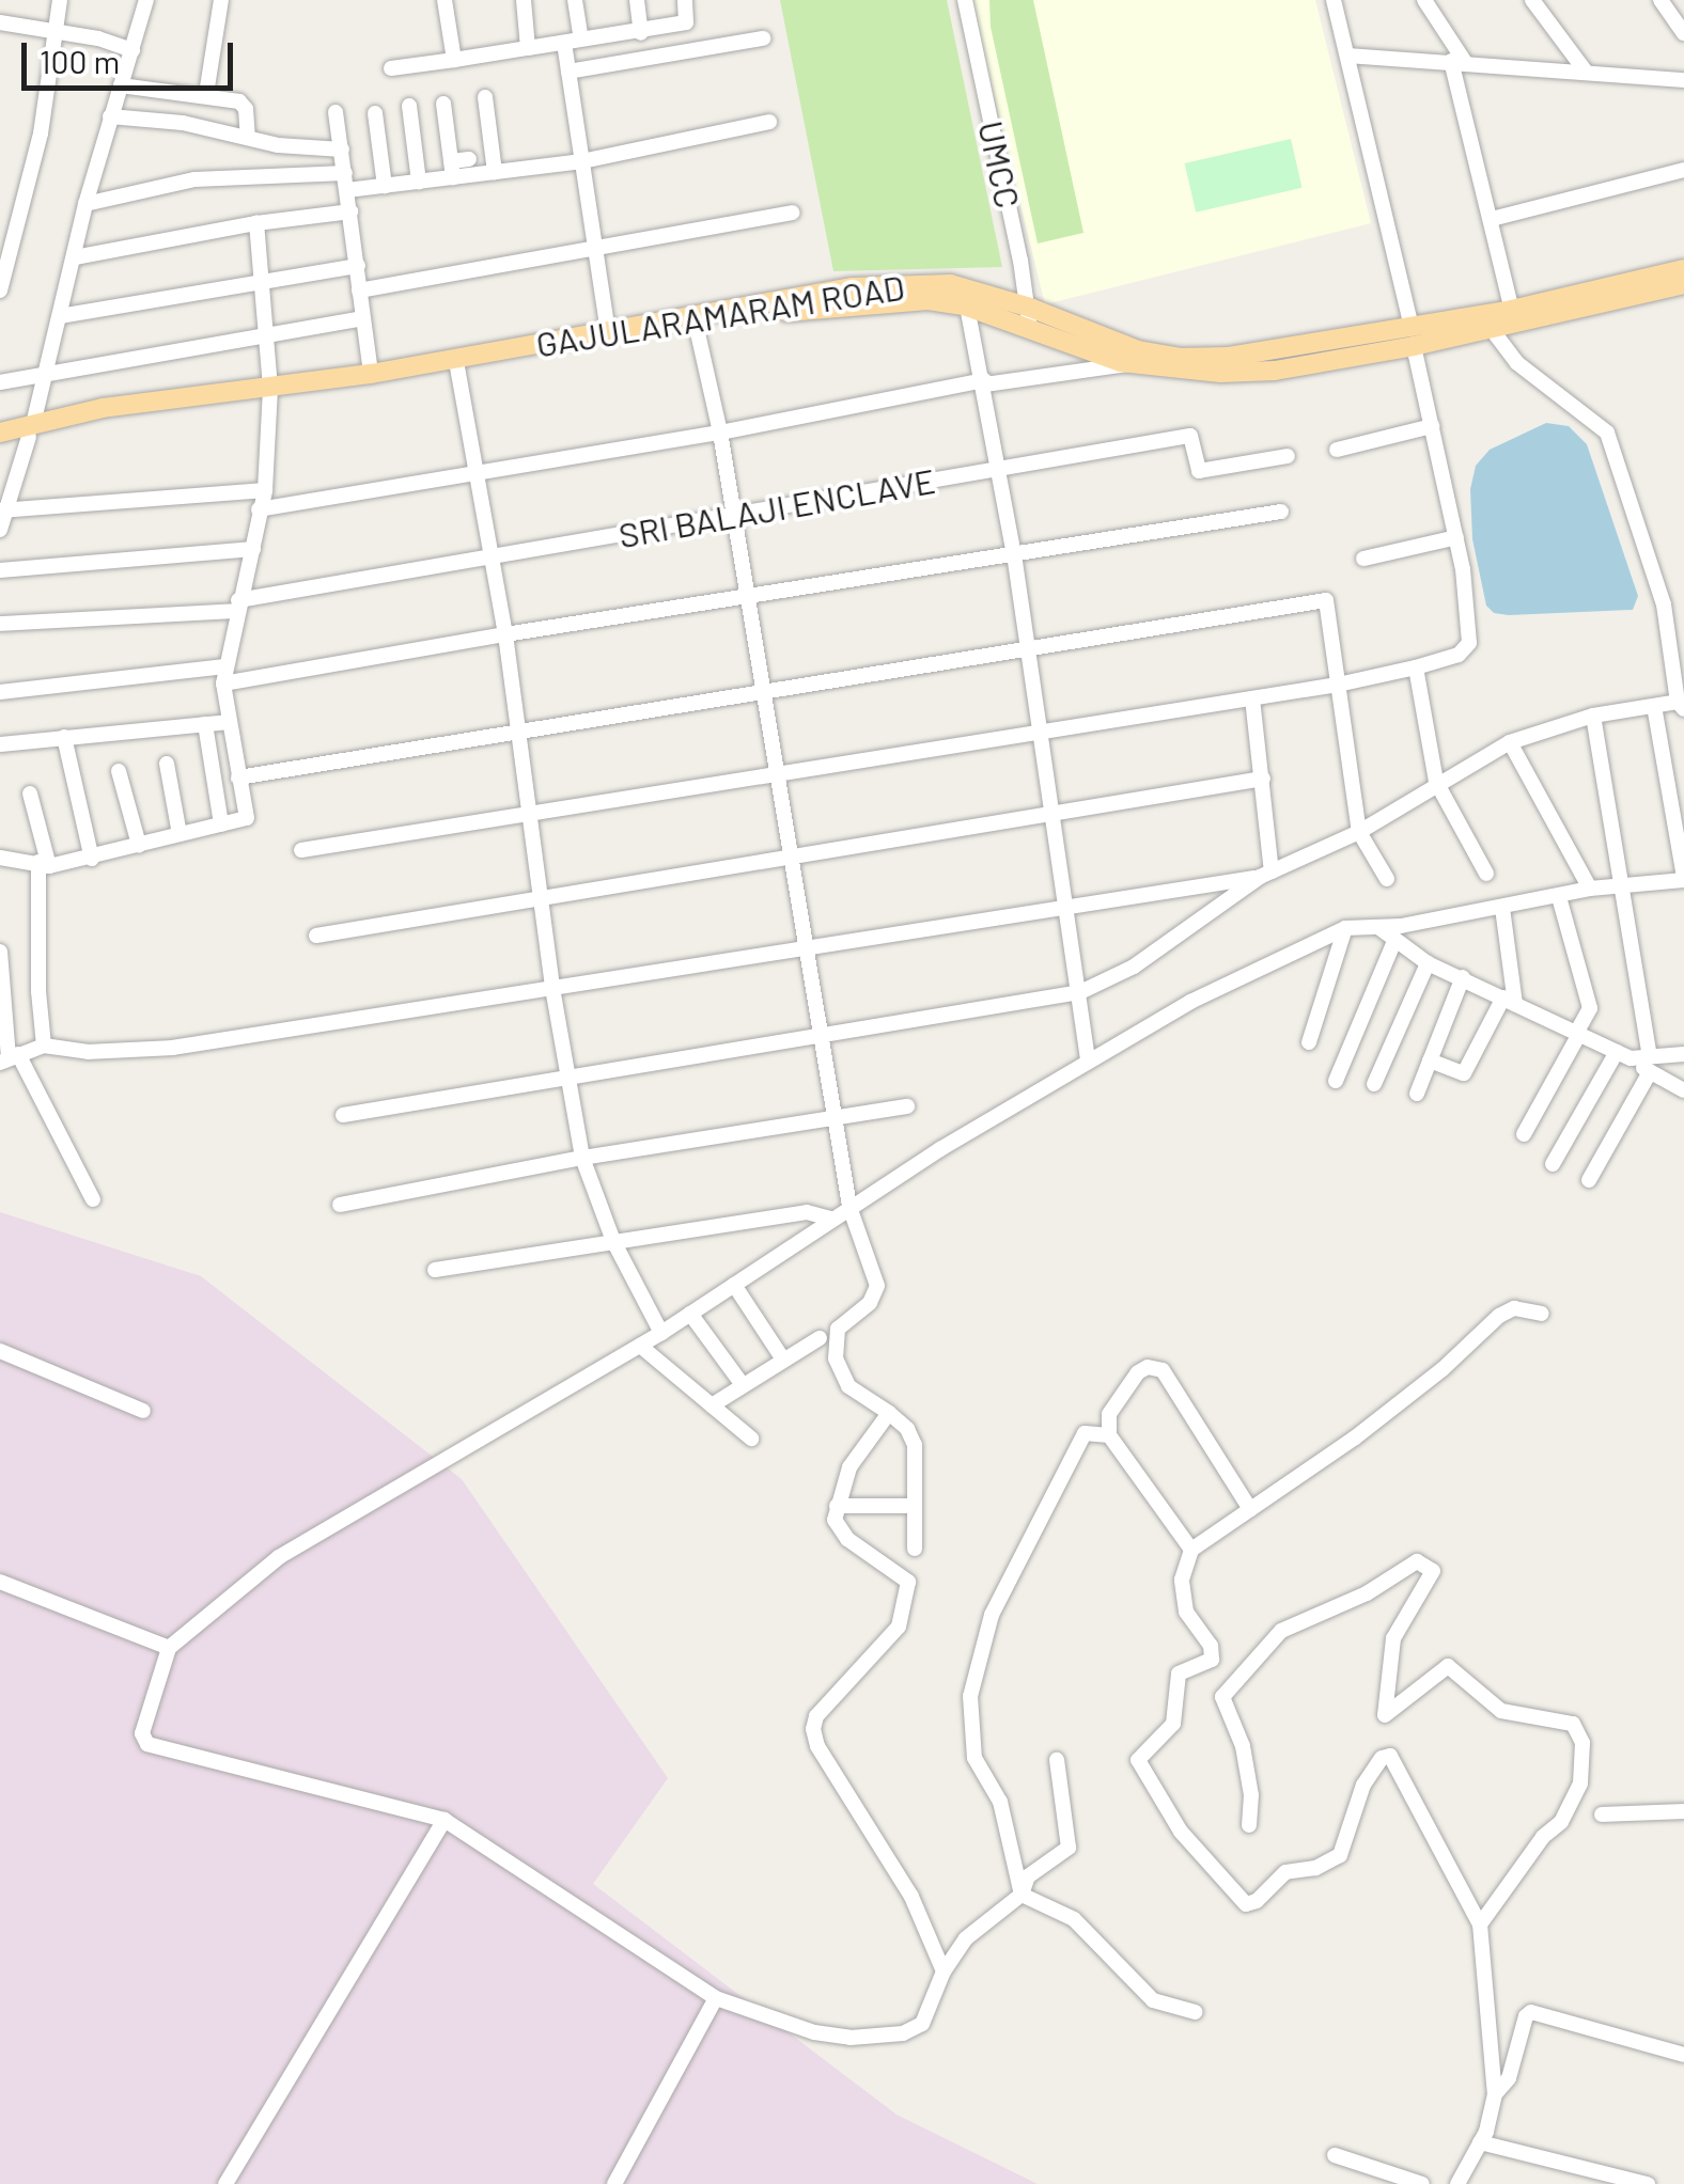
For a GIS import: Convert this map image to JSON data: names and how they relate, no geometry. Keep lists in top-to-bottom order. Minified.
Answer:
{"streets":{"main road":["GAJULARAMARAM ROAD"],"street":["UMCC","SRI BALAJI ENCLAVE"]},"crossings":[["UMCC","GAJULARAMARAM ROAD"]],"scale_bar":"100 m"}
